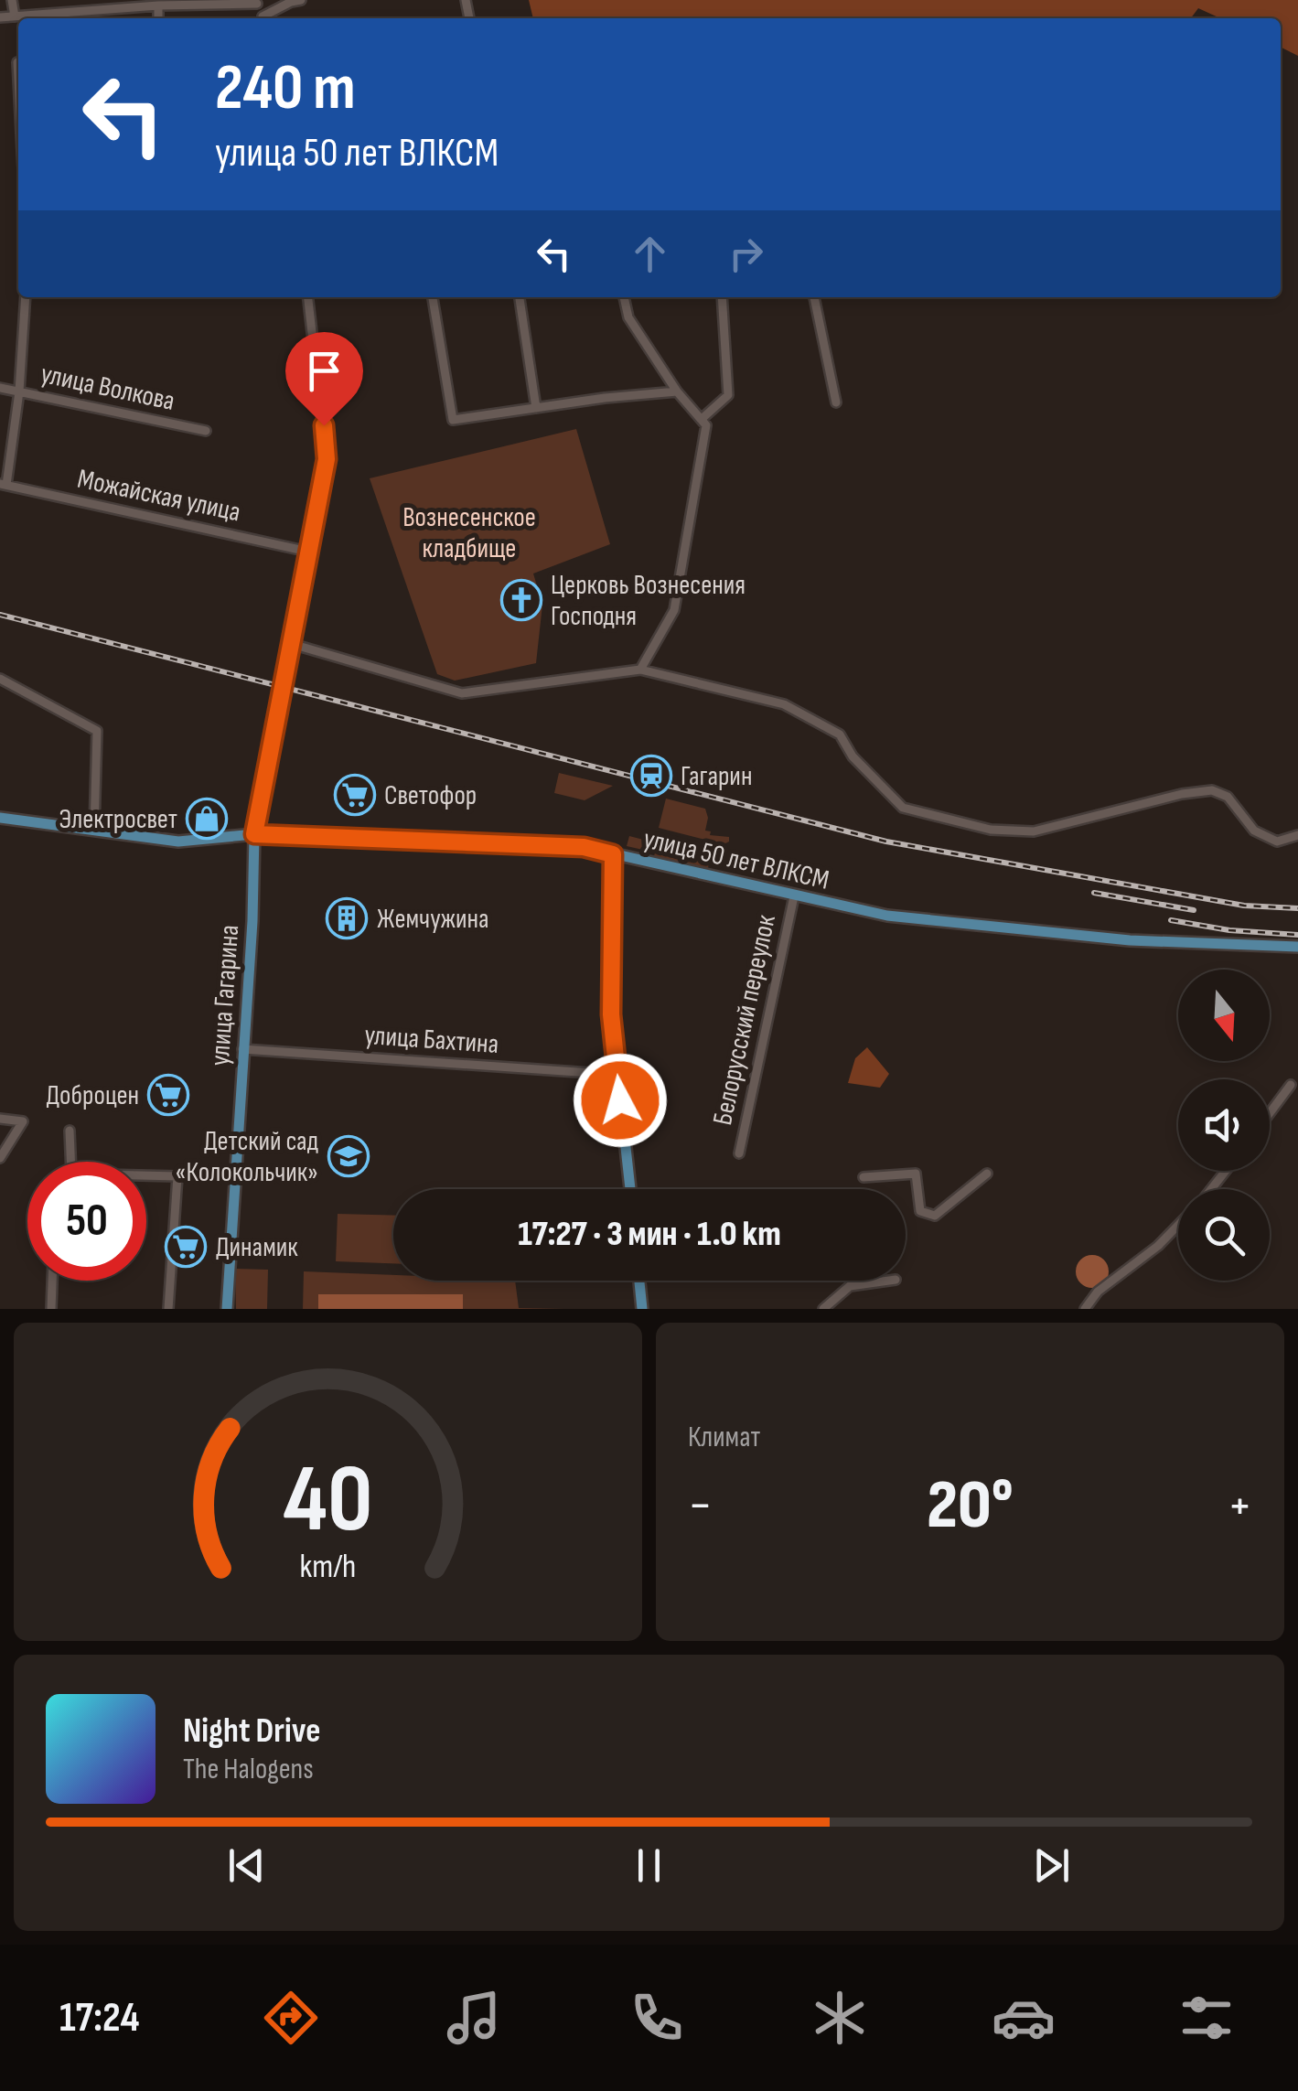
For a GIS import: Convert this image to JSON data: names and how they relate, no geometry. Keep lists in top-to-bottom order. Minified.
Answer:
{"streets":{"main road":["улица 50 лет ВЛКСМ","улица Гагарина"],"street":["улица Волкова","Можайская улица","Белорусский переулок","улица Бахтина"]},"crossings":[["Можайская улица","улица Гагарина"],["улица 50 лет ВЛКСМ","улица Гагарина"],["улица 50 лет ВЛКСМ","Белорусский переулок"],["улица Гагарина","улица Бахтина"]],"parks":["Вознесенское кладбище"],"places":{"church":["Церковь Вознесения Господня"],"station":["Гагарин"],"supermarket":["Светофор","Доброцен","Динамик"],"shop":["Электросвет"],"building":["Жемчужина"],"school or university":["Детский сад «Колокольчик»"]},"north":"bottom","page":{"turn":["240 m","улица 50 лет ВЛКСМ"],"limit":"50","trip":"17:27 · 3 мин · 1.0 km","tile":"Климат","heat":["−","20°","+"],"song":["Night Drive","The Halogens"],"tabs":"17:24","gauge":["40","km/h"]}}
